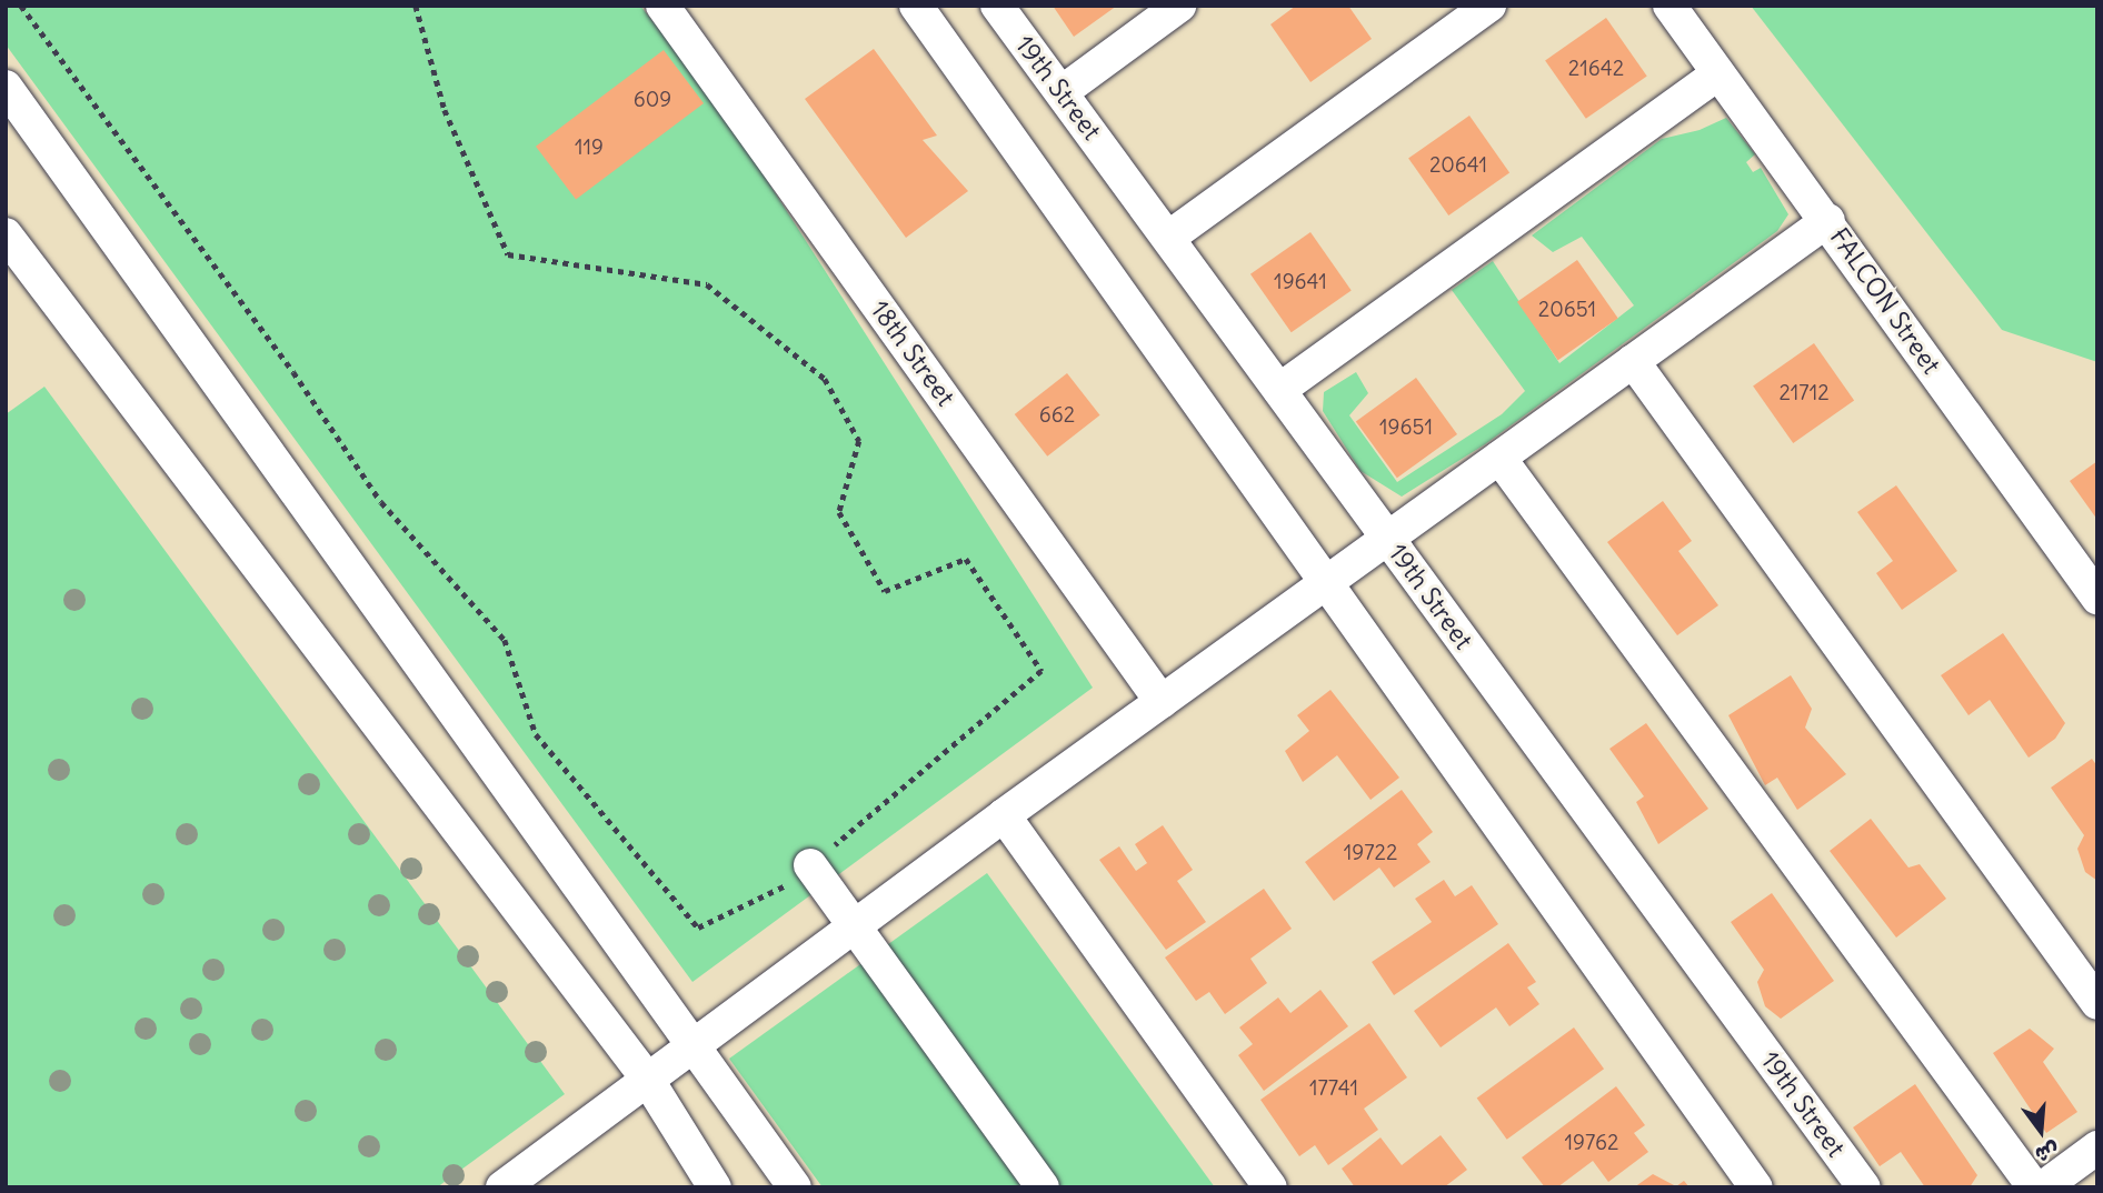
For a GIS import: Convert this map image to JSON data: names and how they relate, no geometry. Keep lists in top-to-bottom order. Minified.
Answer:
{"streets":{"street":["19th Street","FALCON Street","18th Street"]},"house_numbers":["21642","609","119","20641","19641","20651","21712","662","19651","19722","17741","19762"],"north":"bottom"}
